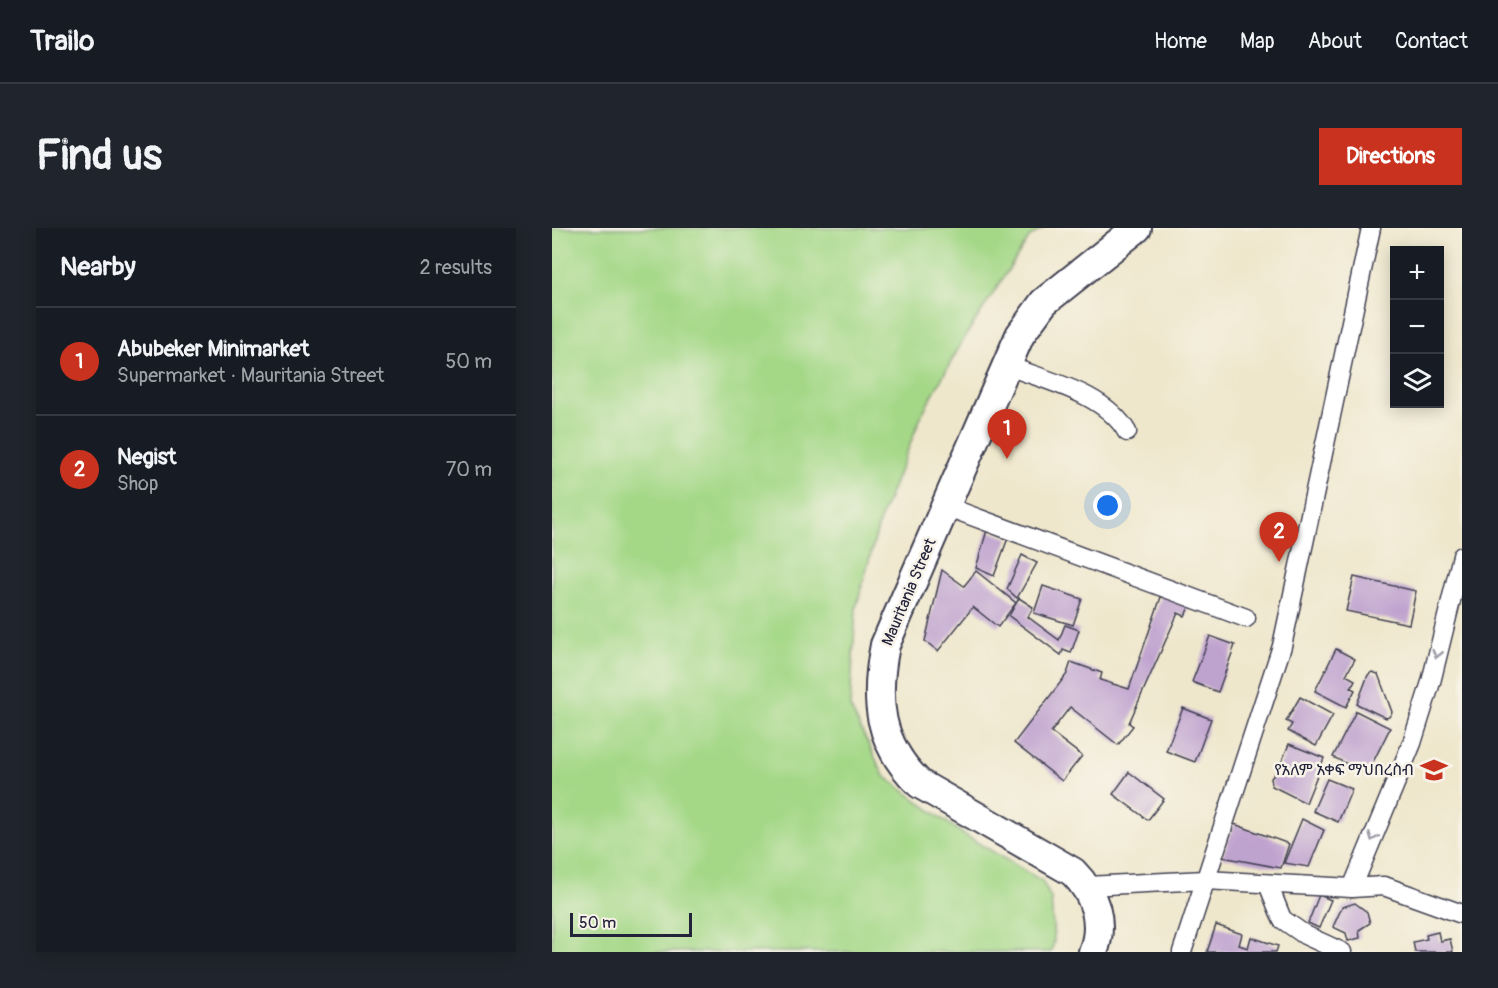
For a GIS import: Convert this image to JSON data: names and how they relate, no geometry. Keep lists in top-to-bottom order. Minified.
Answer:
{"streets":{"main road":["Mauritania Street"]},"places":{"school or university":["የአለም አቀፍ ማህበረስብ"]},"scale_bar":"50 m","page":{"header":"Trailo","nav":["Home","Map","About","Contact"],"buttons":"Directions","title":"Find us","heading":["Nearby","2 results"],"map_buttons":["+","−"],"list":[{"mark":"1","name":"Abubeker Minimarket","note":"Supermarket · Mauritania Street","value":"50 m"},{"mark":"2","name":"Negist","note":"Shop","value":"70 m"}],"pins":["1","2"],"scale":"50 m"}}
